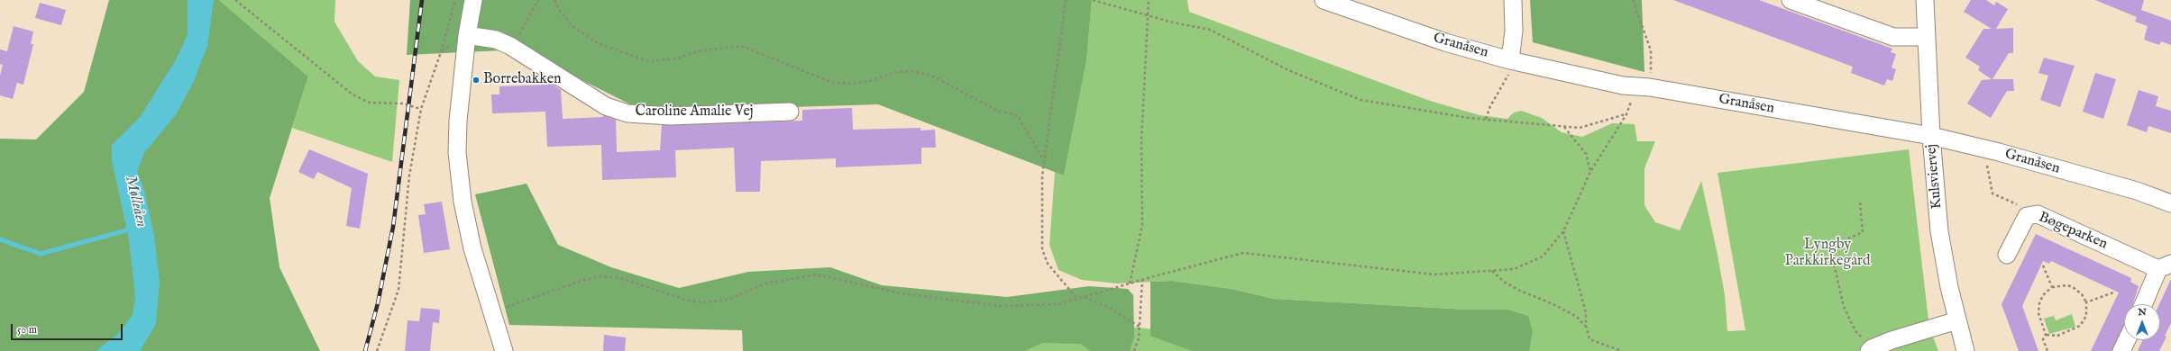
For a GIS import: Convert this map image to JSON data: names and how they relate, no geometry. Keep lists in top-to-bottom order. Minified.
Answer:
{"streets":{"street":["Granåsen","Caroline Amalie Vej","Kulsviervej","Bøgeparken"]},"crossings":[["Granåsen","Kulsviervej"]],"water":["Mølleåen"],"parks":["Lyngby Parkkirkegård"],"places":["Borrebakken"],"scale_bar":"50 m","north":"top"}
